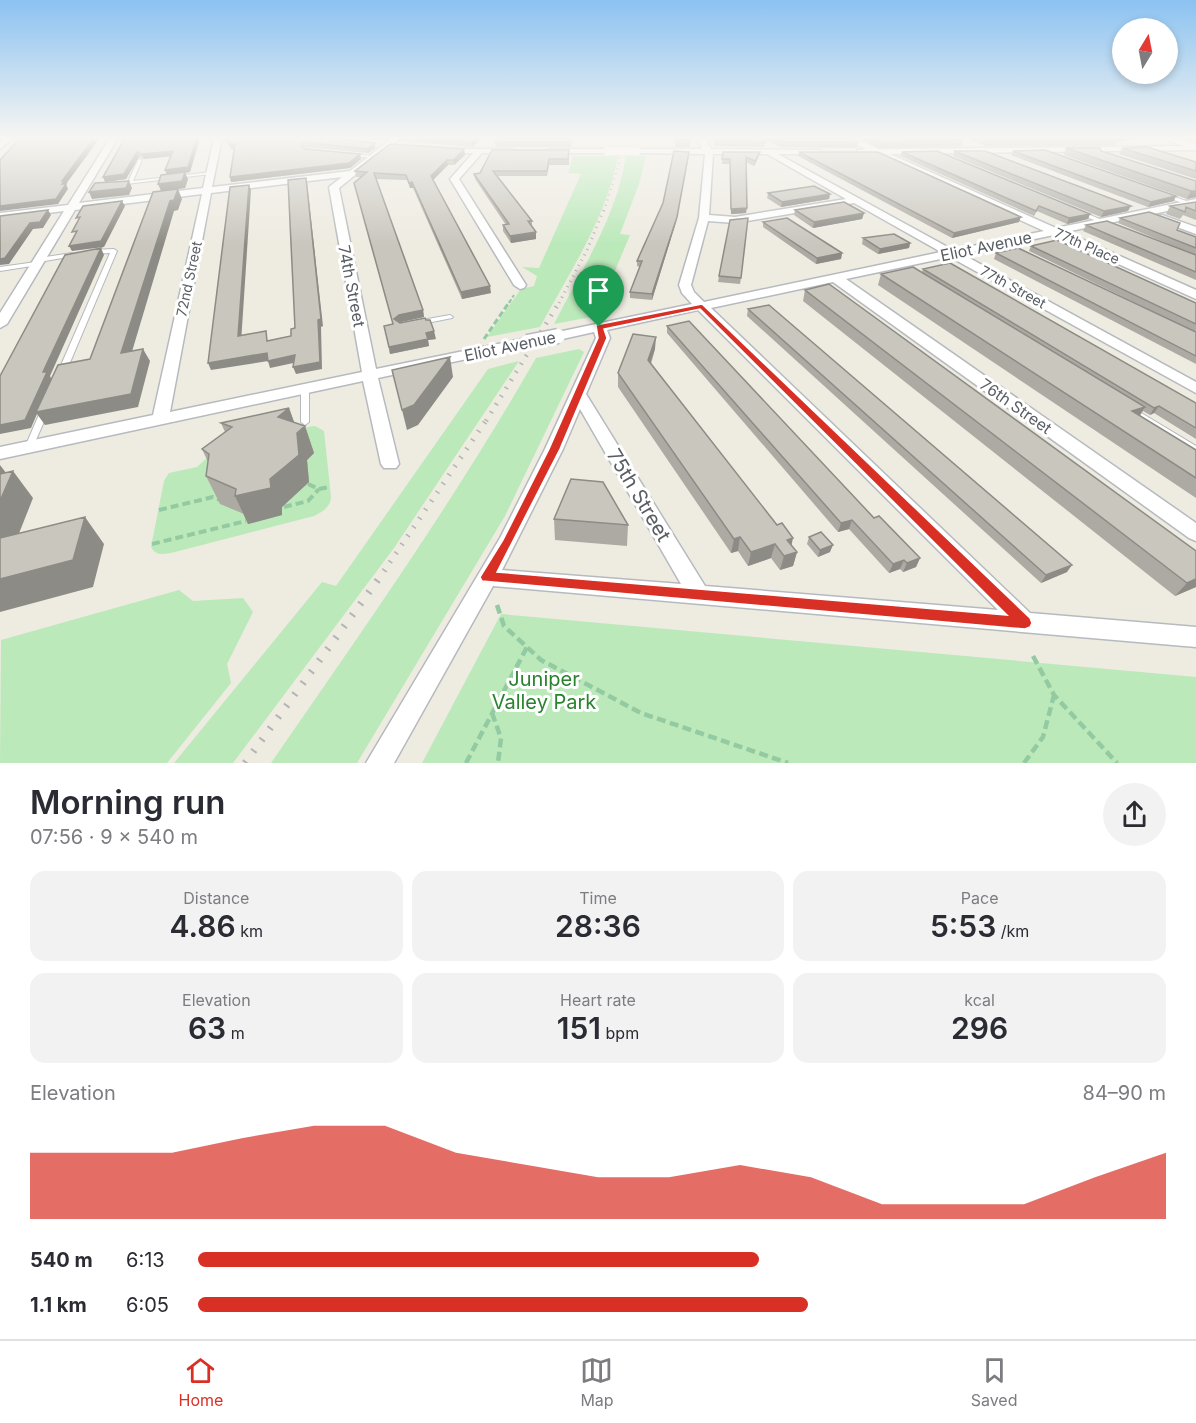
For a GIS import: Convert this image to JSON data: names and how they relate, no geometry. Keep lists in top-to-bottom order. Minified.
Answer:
{"streets":{"street":["Eliot Avenue","77th Place","72nd Street","74th Street","77th Street","76th Street","75th Street"]},"crossings":[["Eliot Avenue","77th Place"],["Eliot Avenue","72nd Street"],["Eliot Avenue","74th Street"],["Eliot Avenue","77th Street"],["Eliot Avenue","76th Street"]],"parks":["Juniper Valley Park"],"north":"top","page":{"heading":["Morning run","07:56 · 9 × 540 m"],"stats":[["Distance","4.86 km"],["Time","28:36"],["Pace","5:53 /km"],["Elevation","63 m"],["Heart rate","151 bpm"],["kcal","296"]],"chart":["Elevation","84–90 m"],"list":[{"name":"540 m","note":"6:13"},{"name":"1.1 km","note":"6:05"}],"tabs":["Home","Map","Saved"]}}
